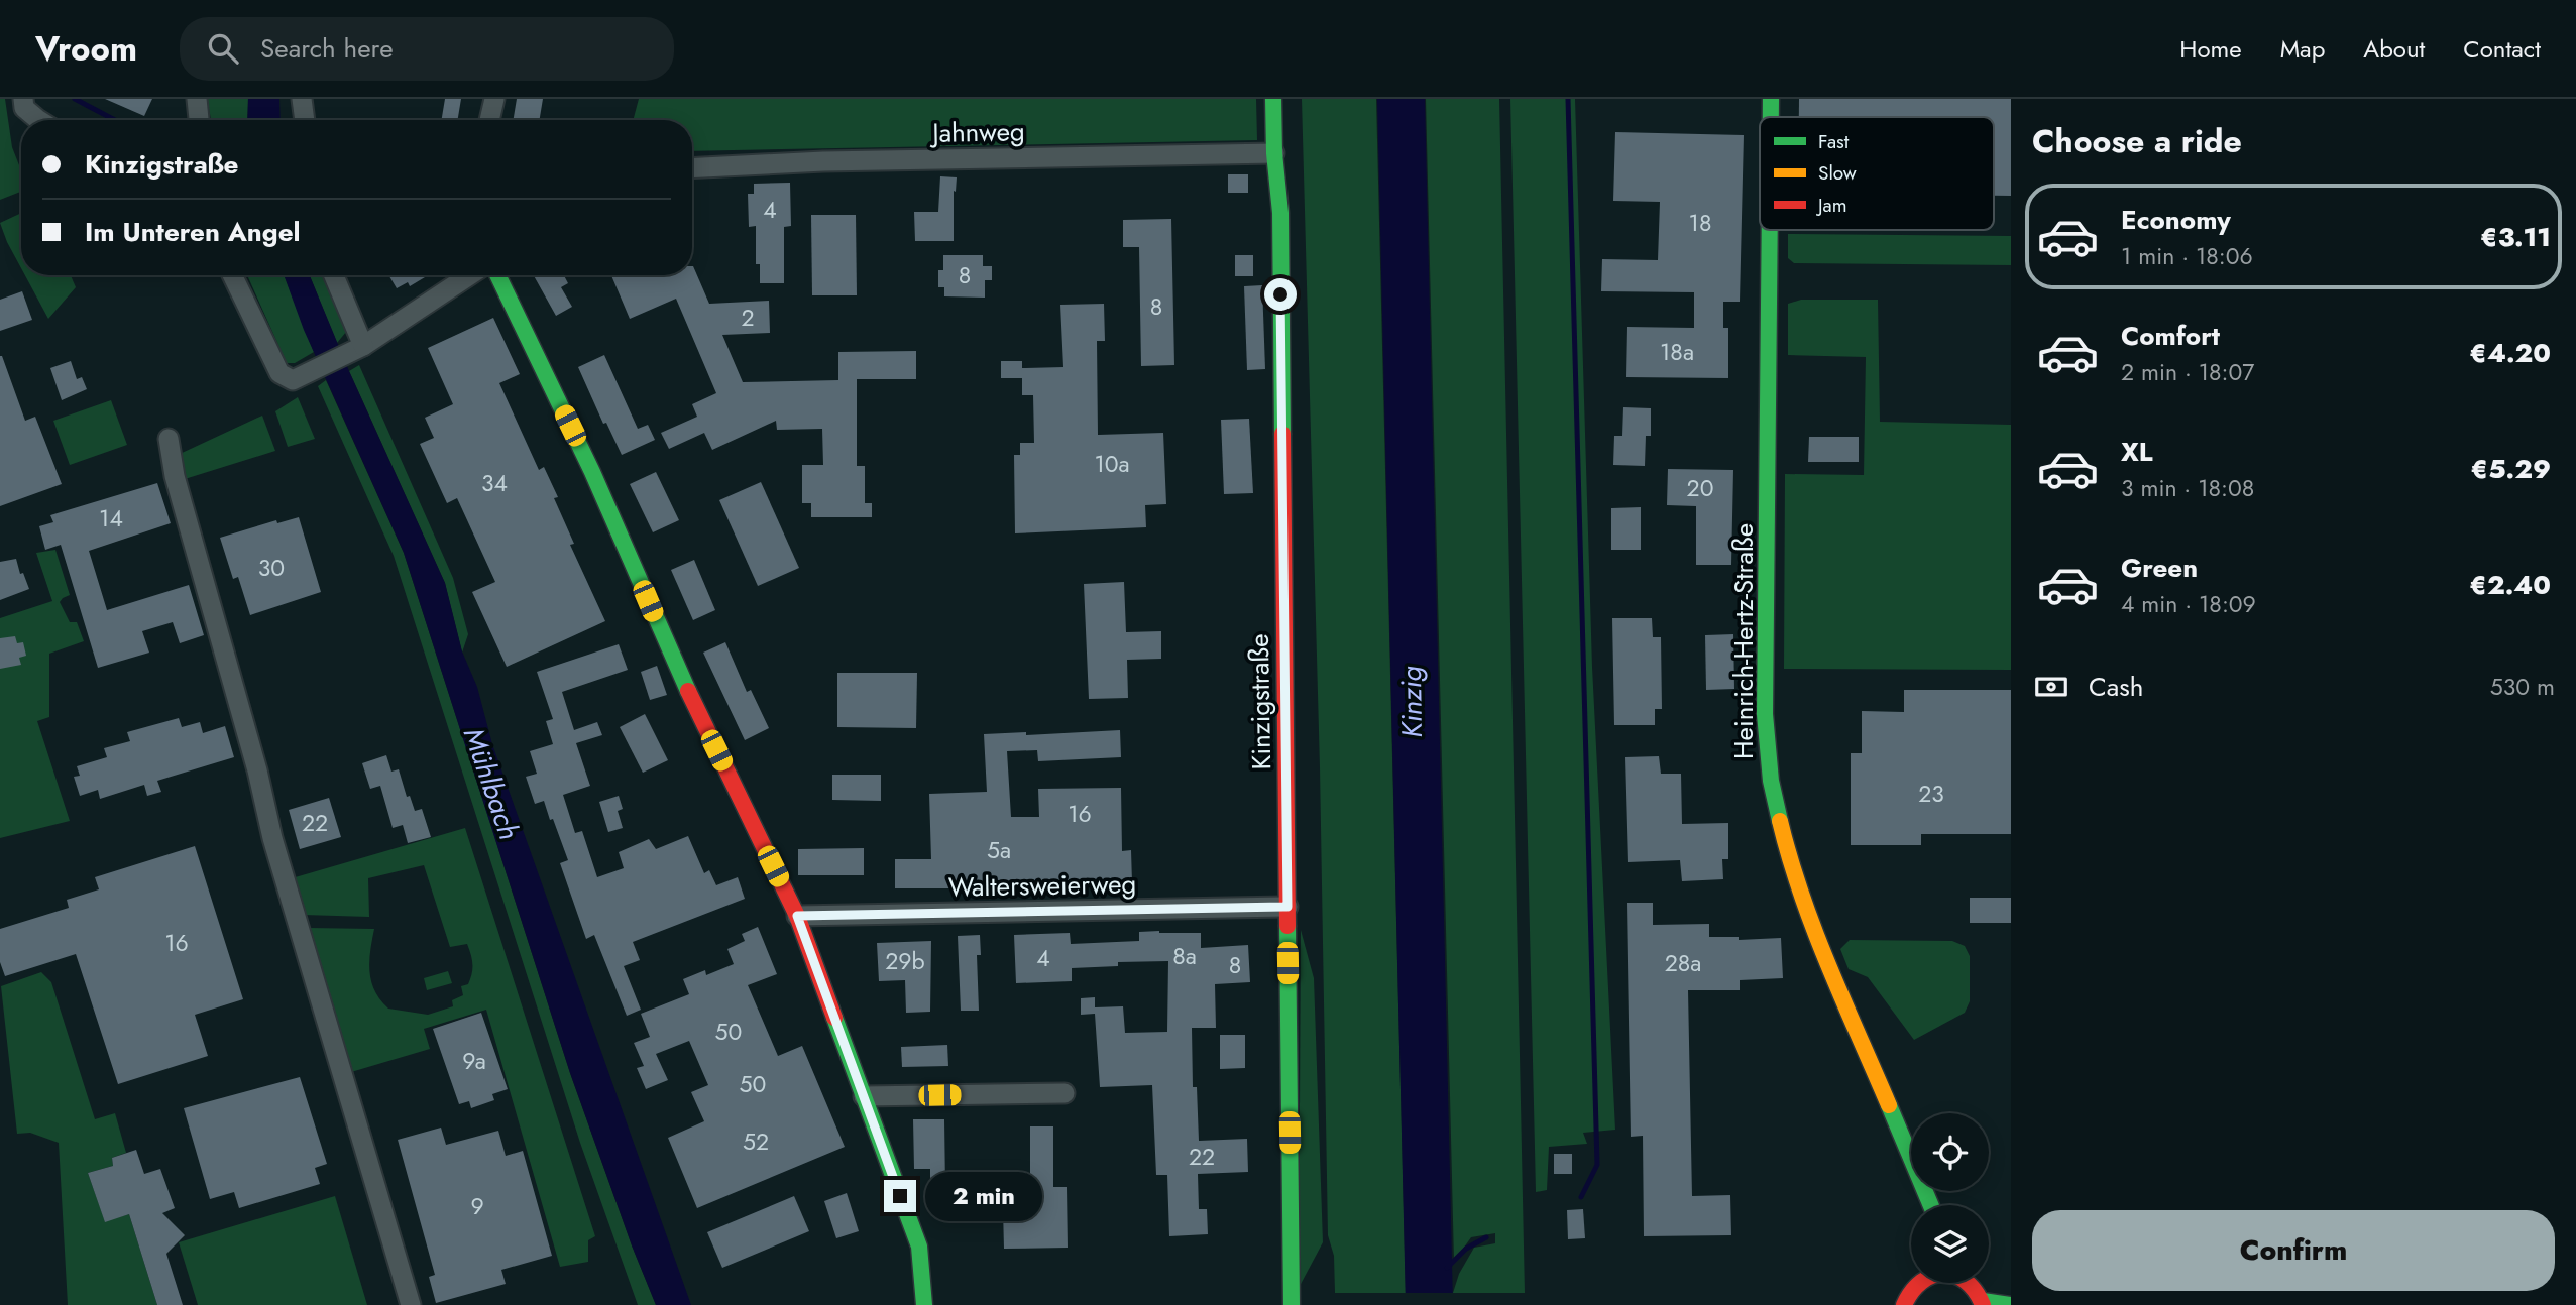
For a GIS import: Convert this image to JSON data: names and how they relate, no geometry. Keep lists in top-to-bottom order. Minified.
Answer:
{"streets":{"street":["Jahnweg","Heinrich-Hertz-Straße","Kinzigstraße","Waltersweierweg"]},"crossings":[["Jahnweg","Kinzigstraße"],["Kinzigstraße","Waltersweierweg"]],"water":["Kinzig","Mühlbach"],"house_numbers":["4","18","8","8","2","18a","10a","34","20","14","30","23","16","22","5a","16","8a","4","29b","28a","8","50","9a","50","52","22","9"],"legend":["Fast","Slow","Jam"],"page":{"header":"Vroom","search":"Search here","nav":["Home","Map","About","Contact"],"heading":"Choose a ride","banner":["Kinzigstraße","Im Unteren Angel"],"list":[{"name":"Economy","note":"1 min · 18:06","value":"€3.11"},{"name":"Comfort","note":"2 min · 18:07","value":"€4.20"},{"name":"XL","note":"3 min · 18:08","value":"€5.29"},{"name":"Green","note":"4 min · 18:09","value":"€2.40"}],"pay":["Cash","530 m"],"bubble":"2 min","buttons":"Confirm"}}
